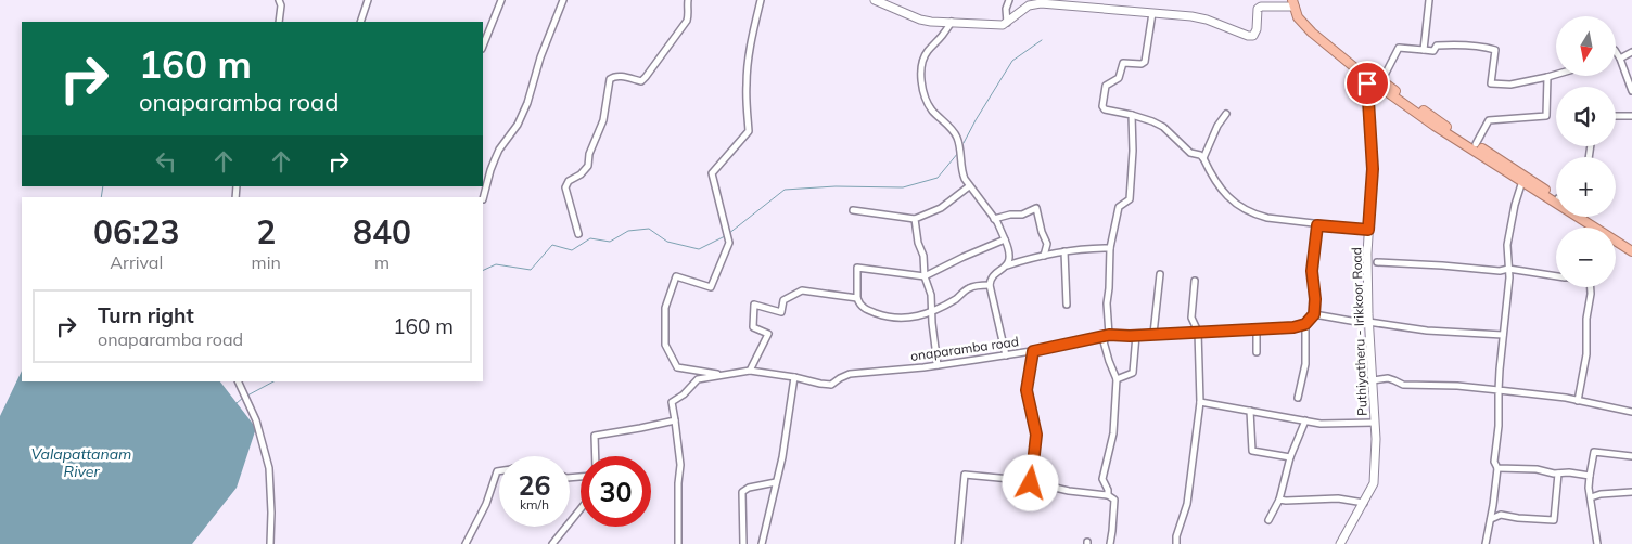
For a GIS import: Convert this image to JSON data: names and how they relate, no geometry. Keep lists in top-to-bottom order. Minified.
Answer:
{"streets":{"main road":["Puthiyatheru - Irikkoor Road"],"street":["onaparamba road"]},"water":["Valapattanam River"],"north":"bottom","page":{"map_buttons":["+","−"],"turn":["160 m","onaparamba road"],"eta":["06:23","Arrival","2","min","840","m"],"list":[{"name":"Turn right","note":"onaparamba road","value":"160 m"}],"speed":"26 km/h","limit":"30"}}
